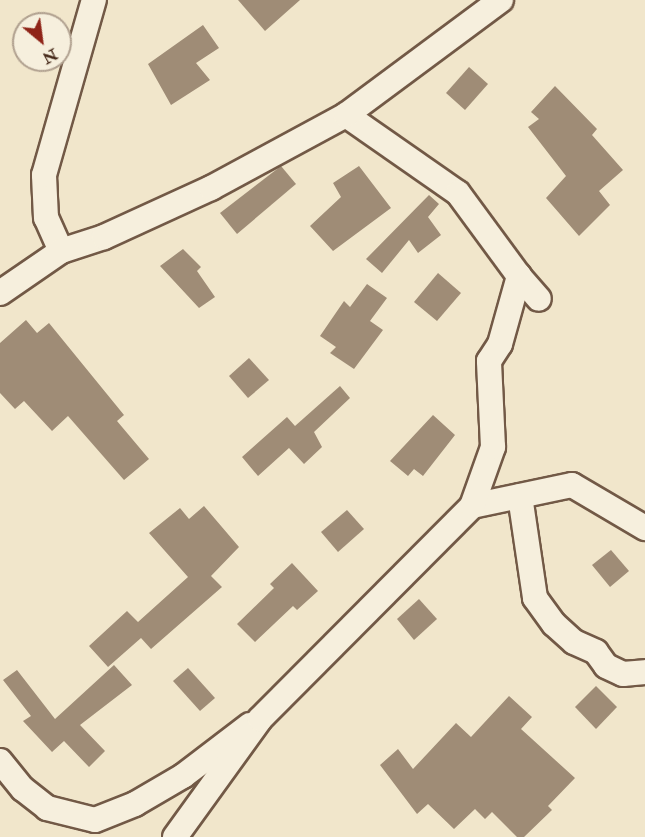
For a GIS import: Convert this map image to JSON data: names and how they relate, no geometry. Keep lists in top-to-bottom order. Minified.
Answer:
{"north":"bottom right"}
